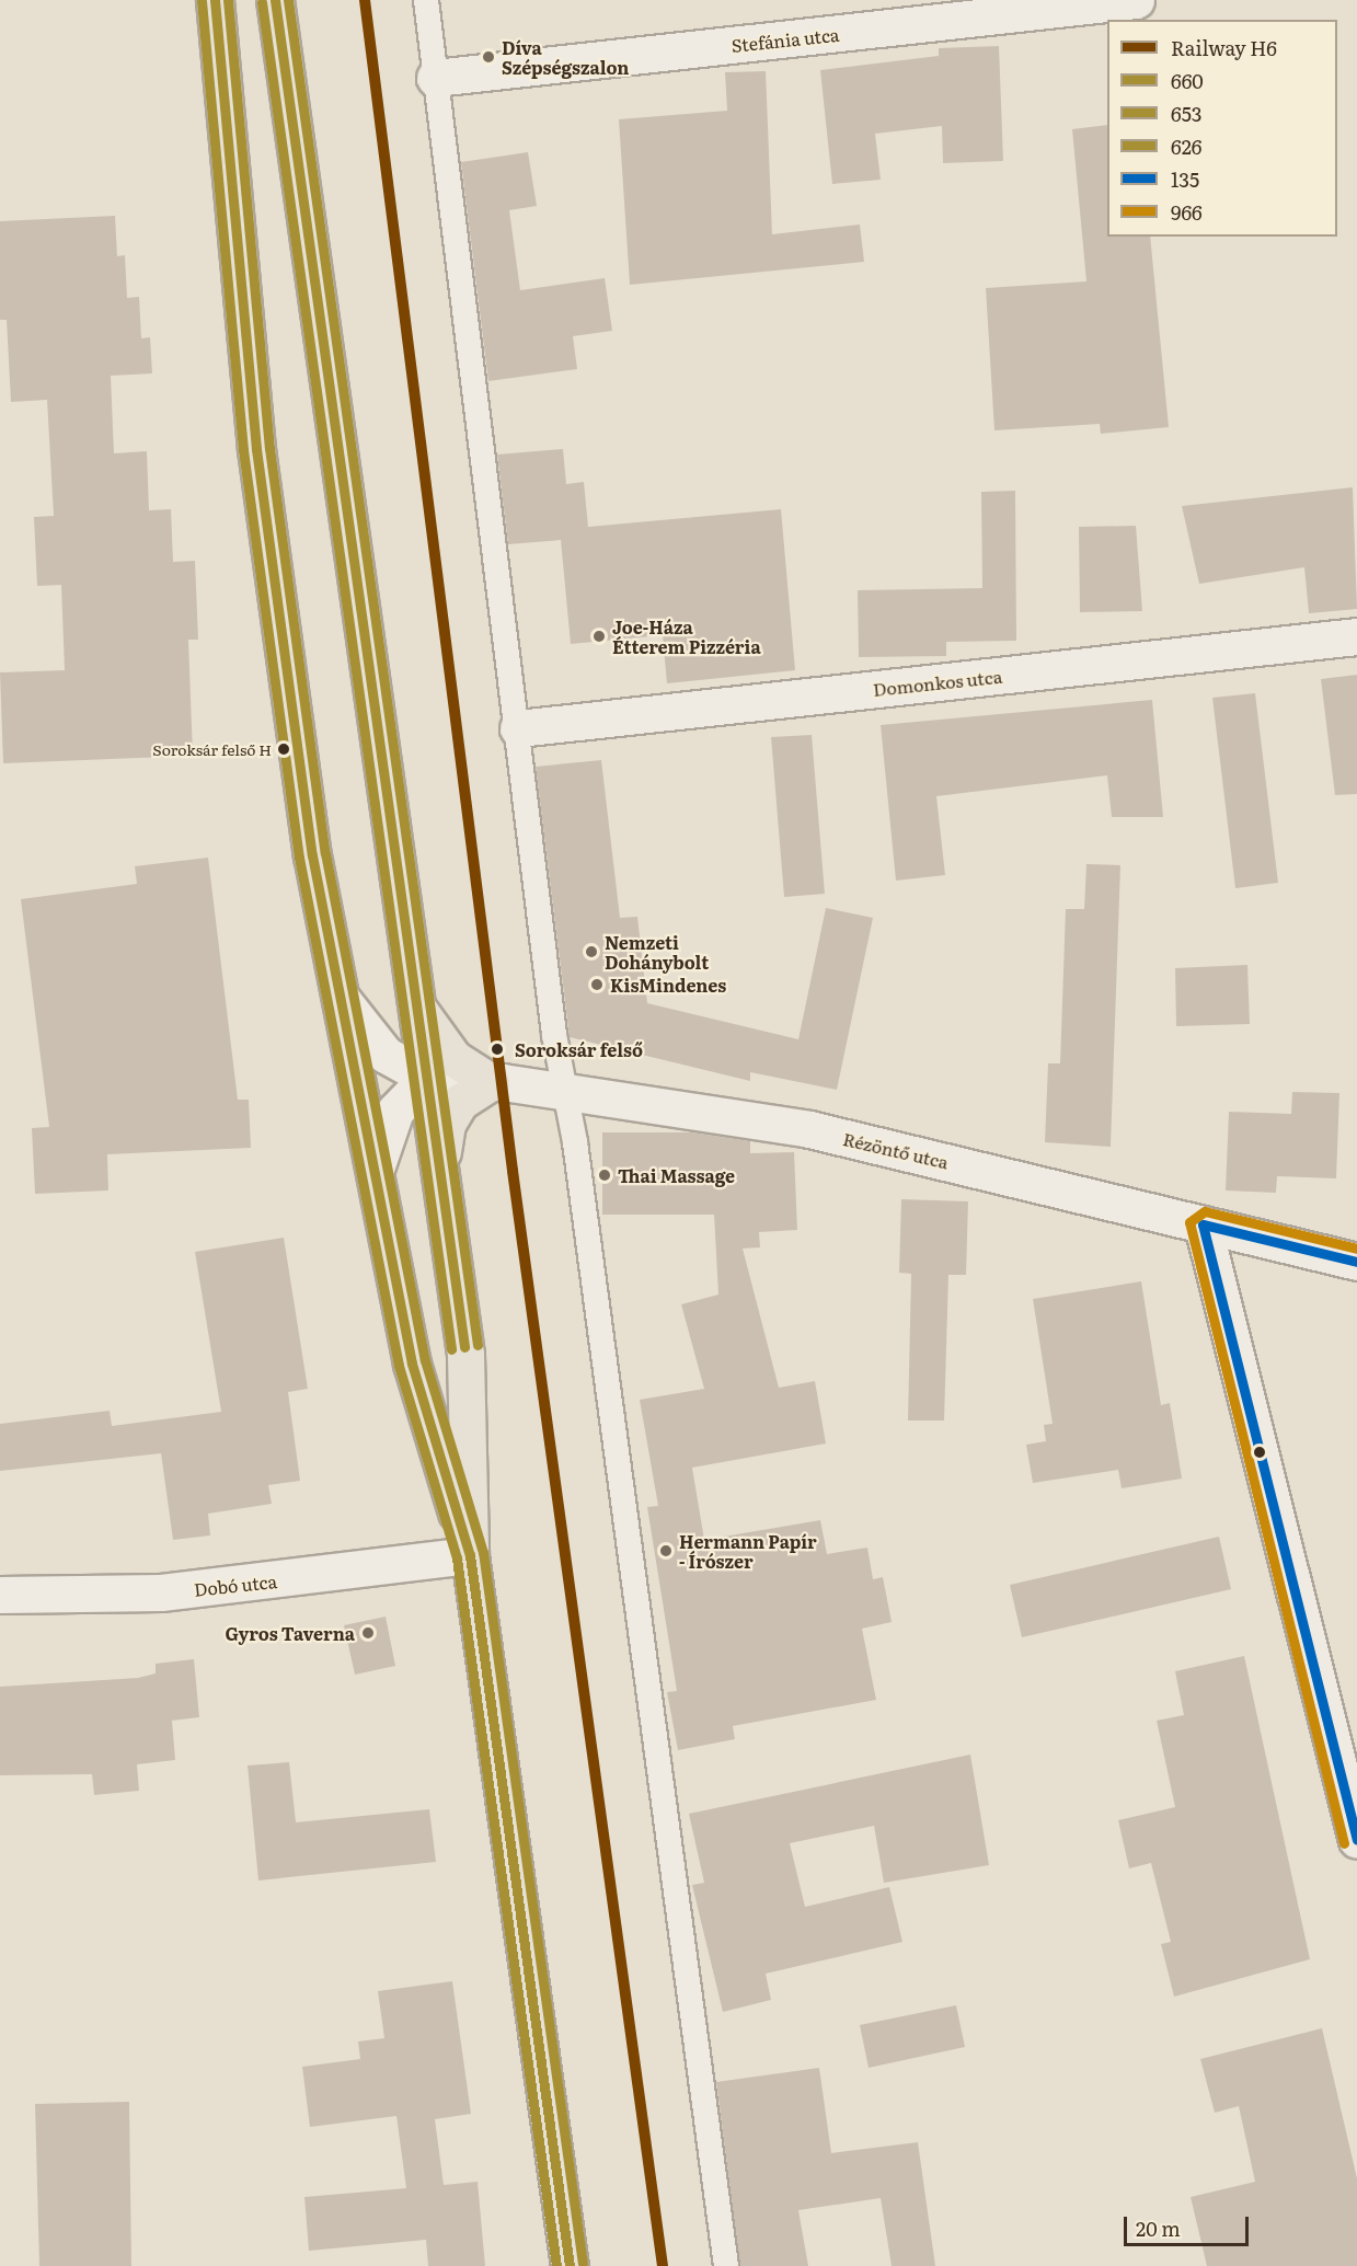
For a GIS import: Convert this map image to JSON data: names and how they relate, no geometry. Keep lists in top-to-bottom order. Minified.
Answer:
{"streets":{"street":["Stefánia utca","Domonkos utca","Rézöntő utca","Dobó utca"]},"places":["Díva Szépségszalon","Joe-Háza Étterem Pizzéria","Soroksár felső H","Nemzeti Dohánybolt","KisMindenes","Soroksár felső","Thai Massage","Hermann Papír - Írószer","Gyros Taverna"],"lines":["rail line H6","transit line 660","transit line 626","transit line 653","transit line 966","transit line 135"],"legend":["Railway H6","660","653","626","135","966"],"scale_bar":"20 m"}
